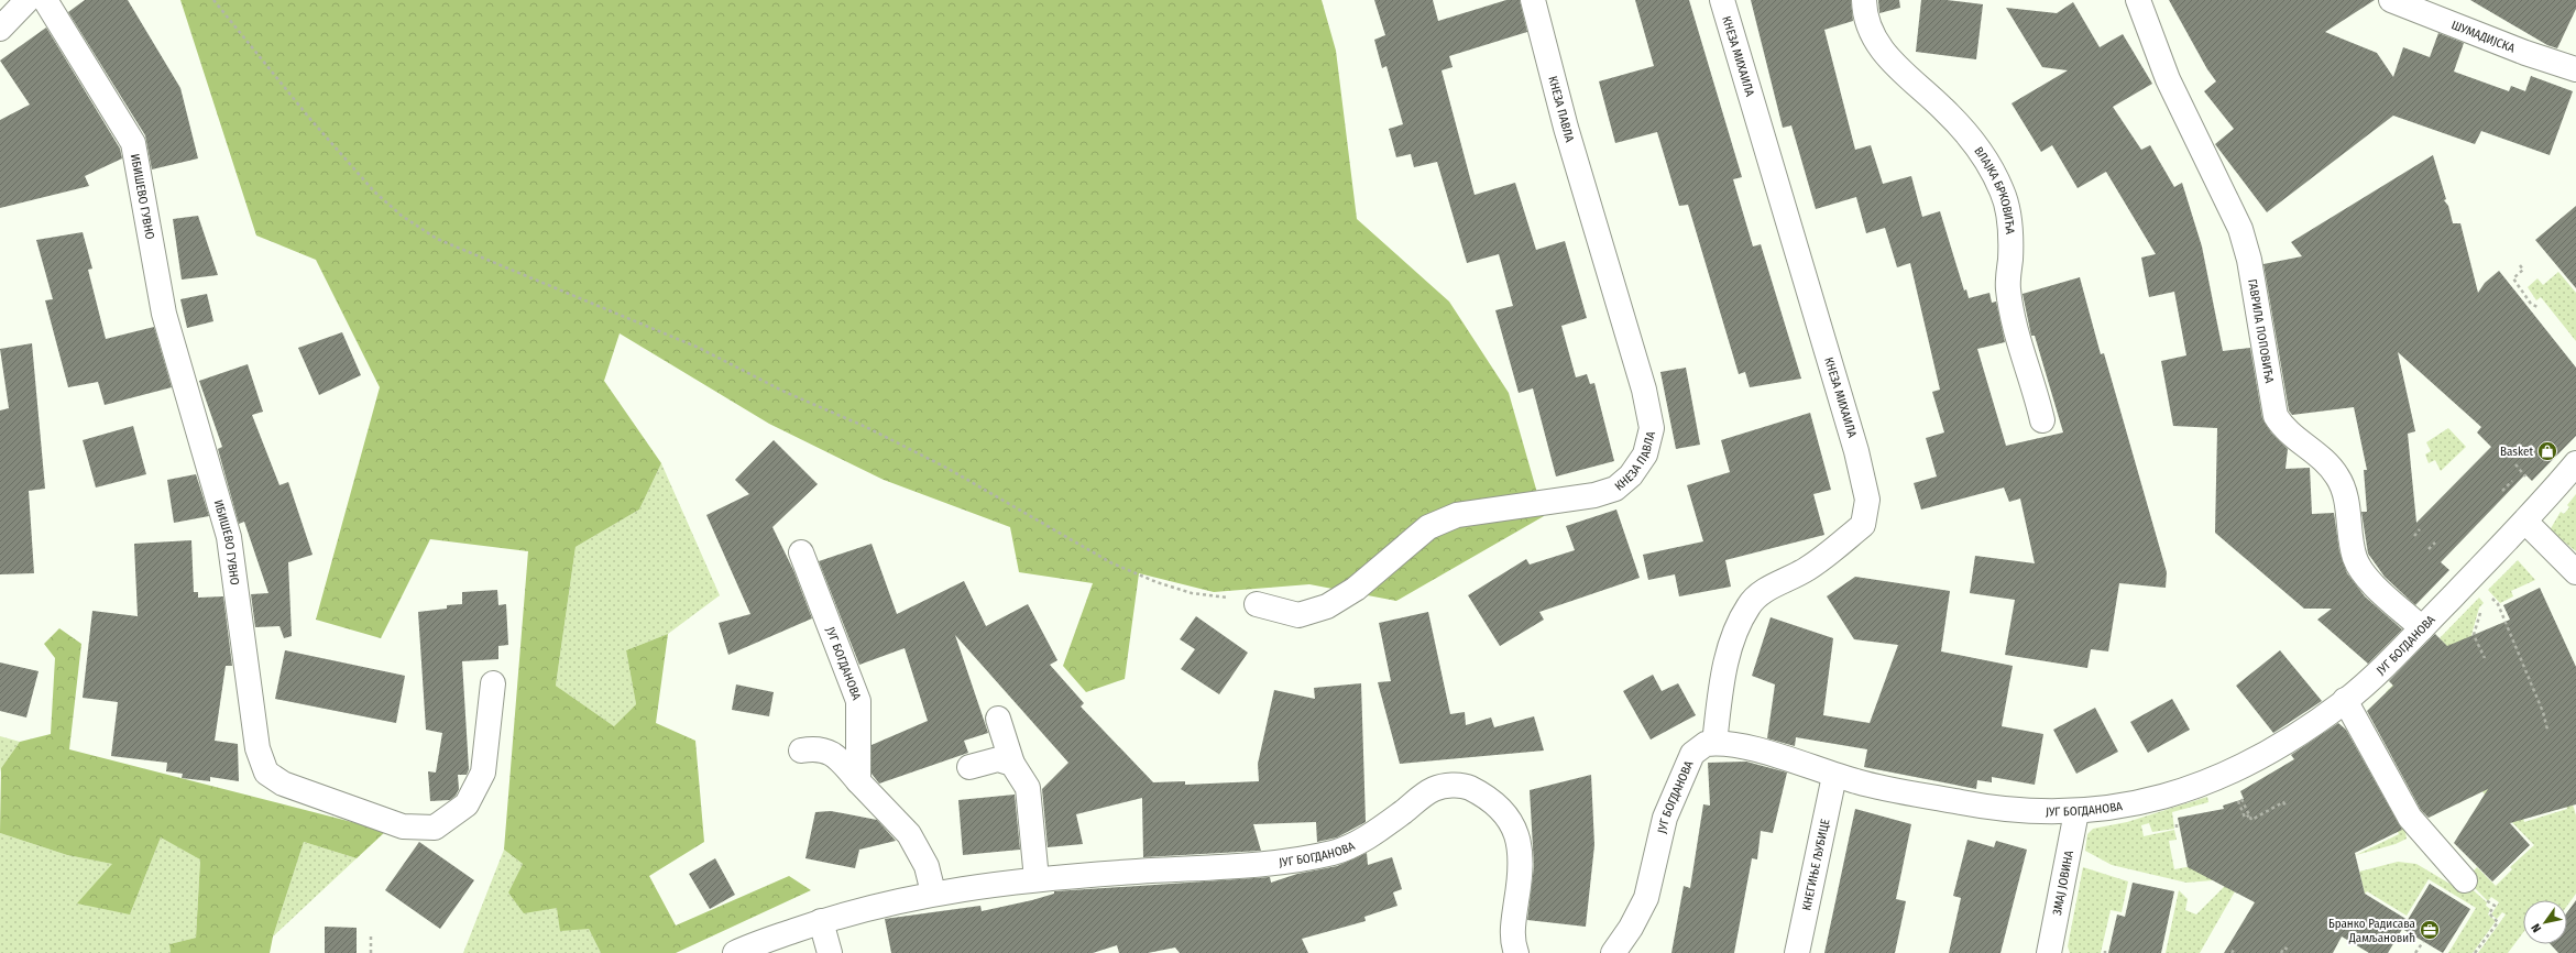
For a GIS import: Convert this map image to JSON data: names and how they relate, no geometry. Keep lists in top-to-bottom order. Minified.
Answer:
{"streets":{"street":["ШУМАДИЈСКА","КНЕЗА МИХАИЛА","КНЕЗА ПАВЛА","ВЛАЈКА БРКОВИЋА","ИБИШЕВО ГУВНО","ГАВРИЛА ПОПОВИЋА","ЈУГ БОГДАНОВА","КНЕГИЊЕ ЉУБИЦЕ","ЗМАЈ ЈОВИНА"]},"crossings":[["КНЕЗА МИХАИЛА","ЈУГ БОГДАНОВА"],["ГАВРИЛА ПОПОВИЋА","ЈУГ БОГДАНОВА"],["ЈУГ БОГДАНОВА","КНЕГИЊЕ ЉУБИЦЕ"],["ЈУГ БОГДАНОВА","ЗМАЈ ЈОВИНА"]],"places":{"shop":["Basket"],"office":["Бранко Радисава Дамљановић"]},"north":"bottom left"}
